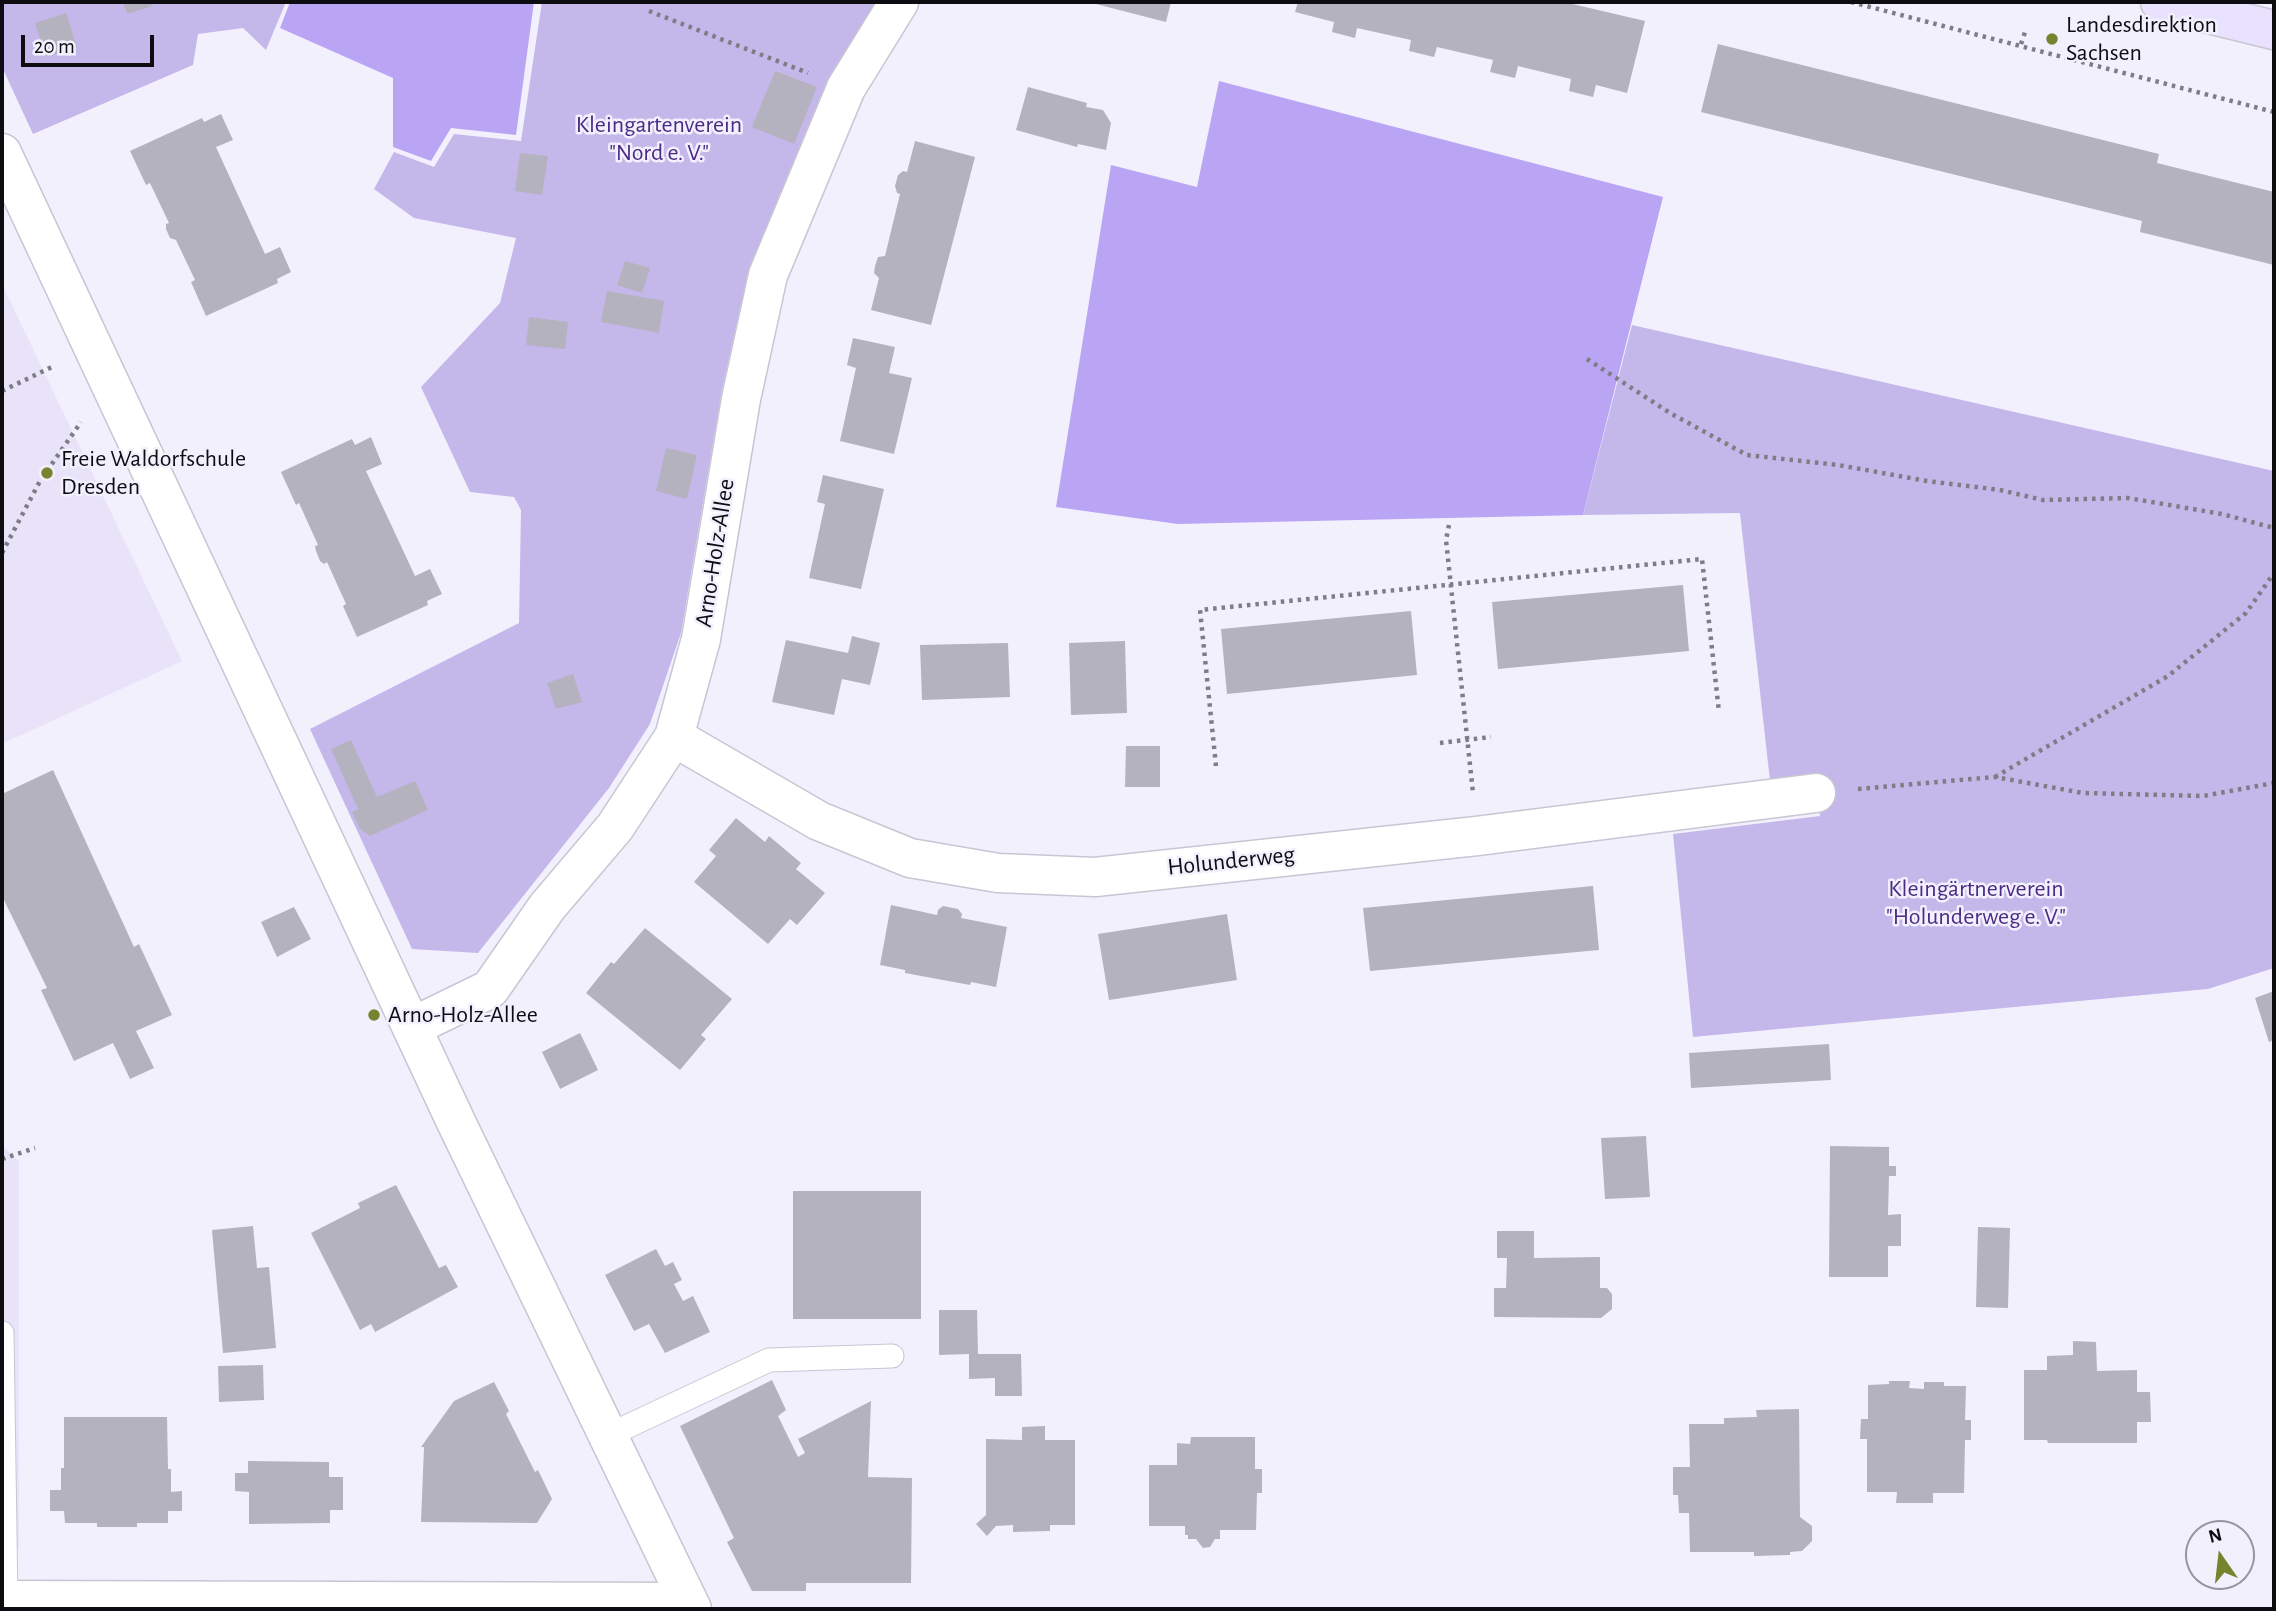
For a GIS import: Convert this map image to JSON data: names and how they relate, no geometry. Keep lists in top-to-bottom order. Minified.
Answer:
{"streets":{"street":["Arno-Holz-Allee","Holunderweg"]},"crossings":[["Arno-Holz-Allee","Holunderweg"]],"parks":["Kleingartenverein \"Nord e. V.\"","Kleingärtnerverein \"Holunderweg e. V.\""],"places":["Landesdirektion Sachsen","Freie Waldorfschule Dresden","Arno-Holz-Allee"],"scale_bar":"20 m","north":"top"}
